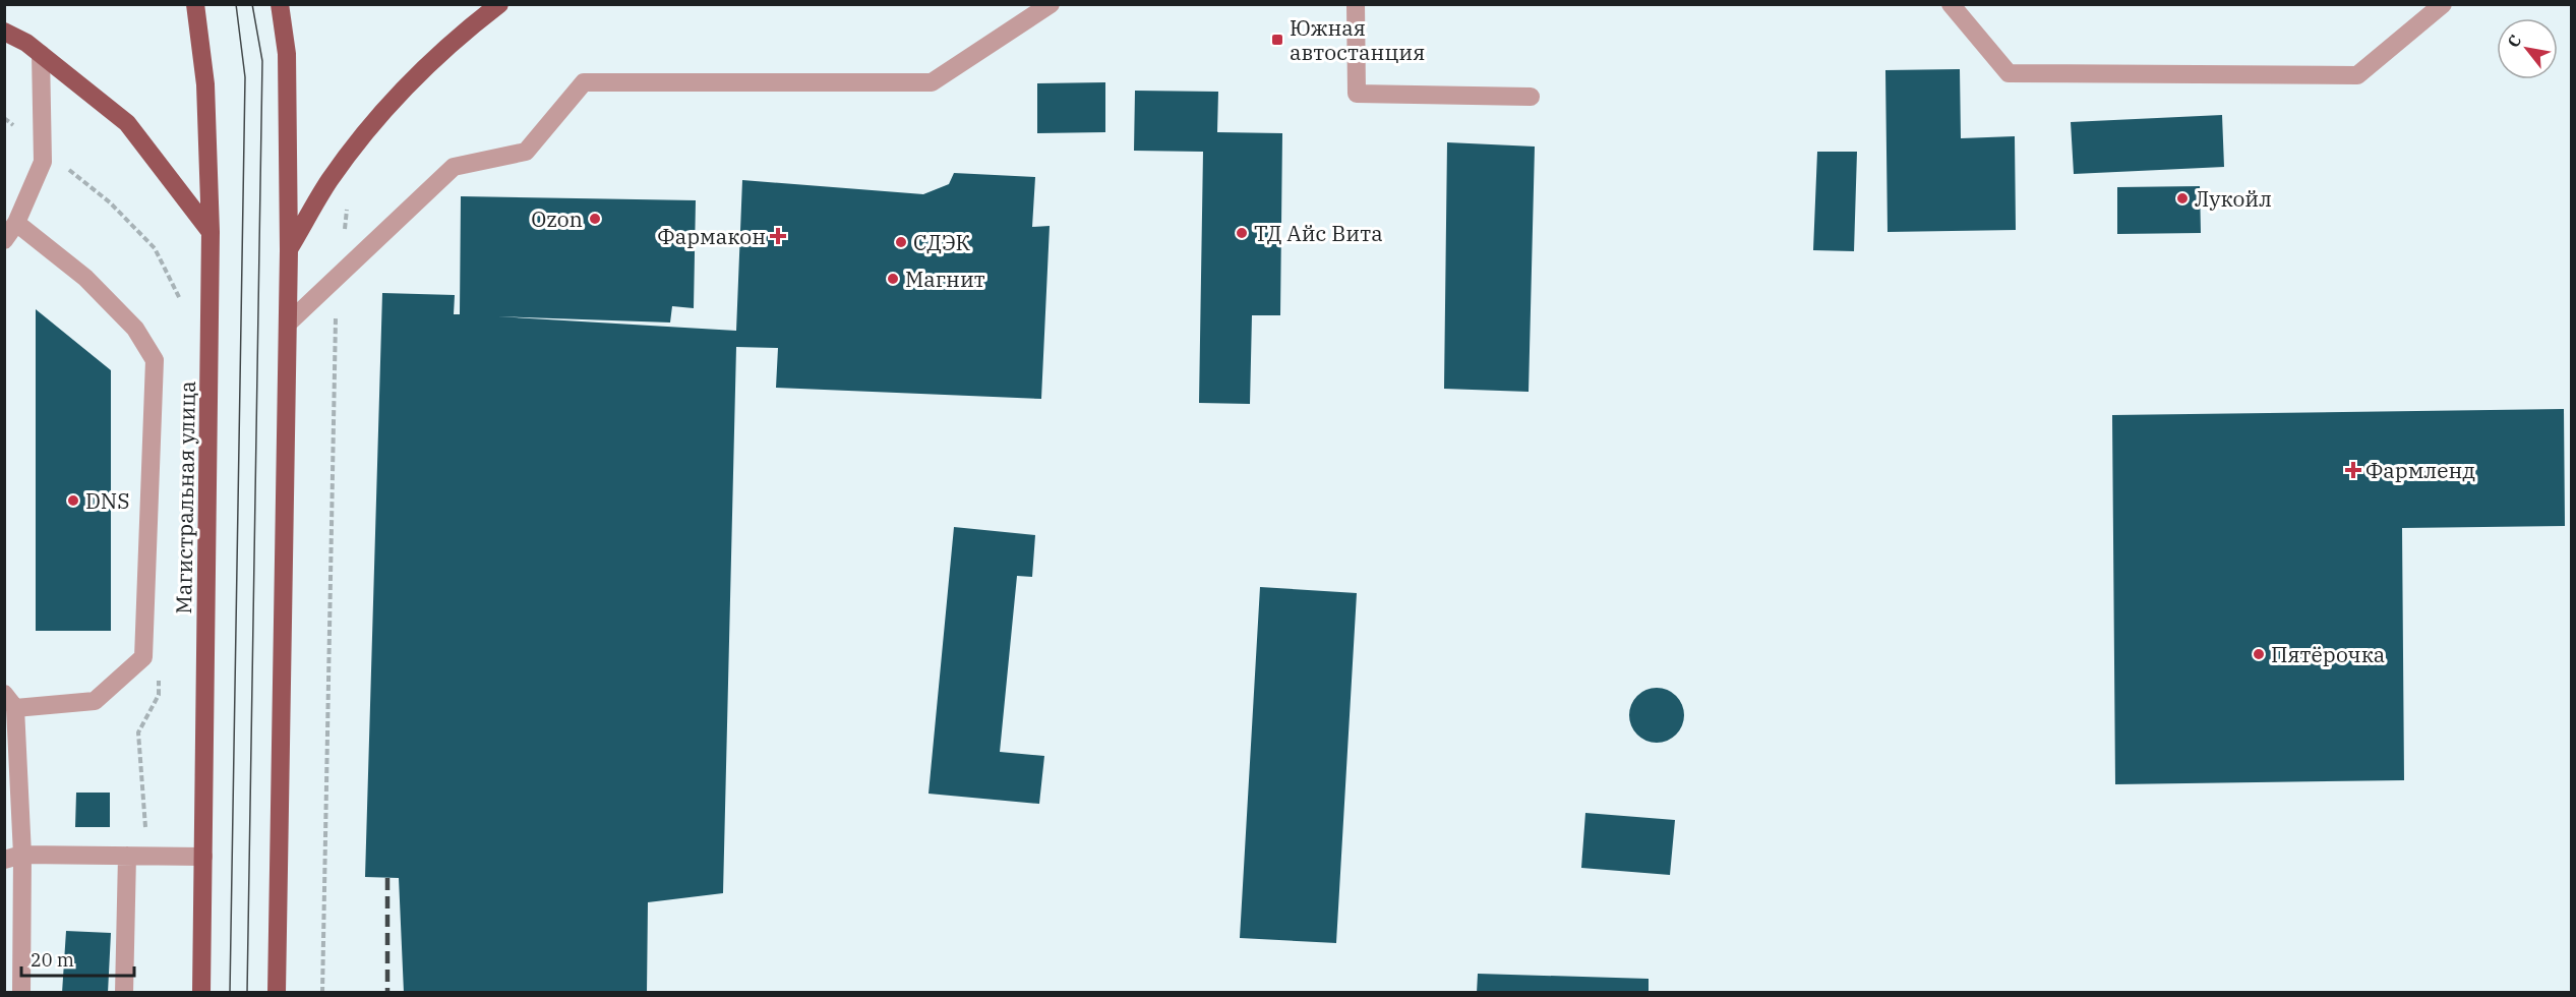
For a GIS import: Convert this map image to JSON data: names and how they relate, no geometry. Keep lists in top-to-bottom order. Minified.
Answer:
{"streets":{"main road":["Магистральная улица"]},"places":{"transit":["Южная автостанция"],"other":["Лукойл","Ozon","ТД Айс Вита","СДЭК","Магнит","DNS","Пятёрочка"],"health":["Фармакон","Фармленд"]},"scale_bar":"20 m","north":"top left"}
